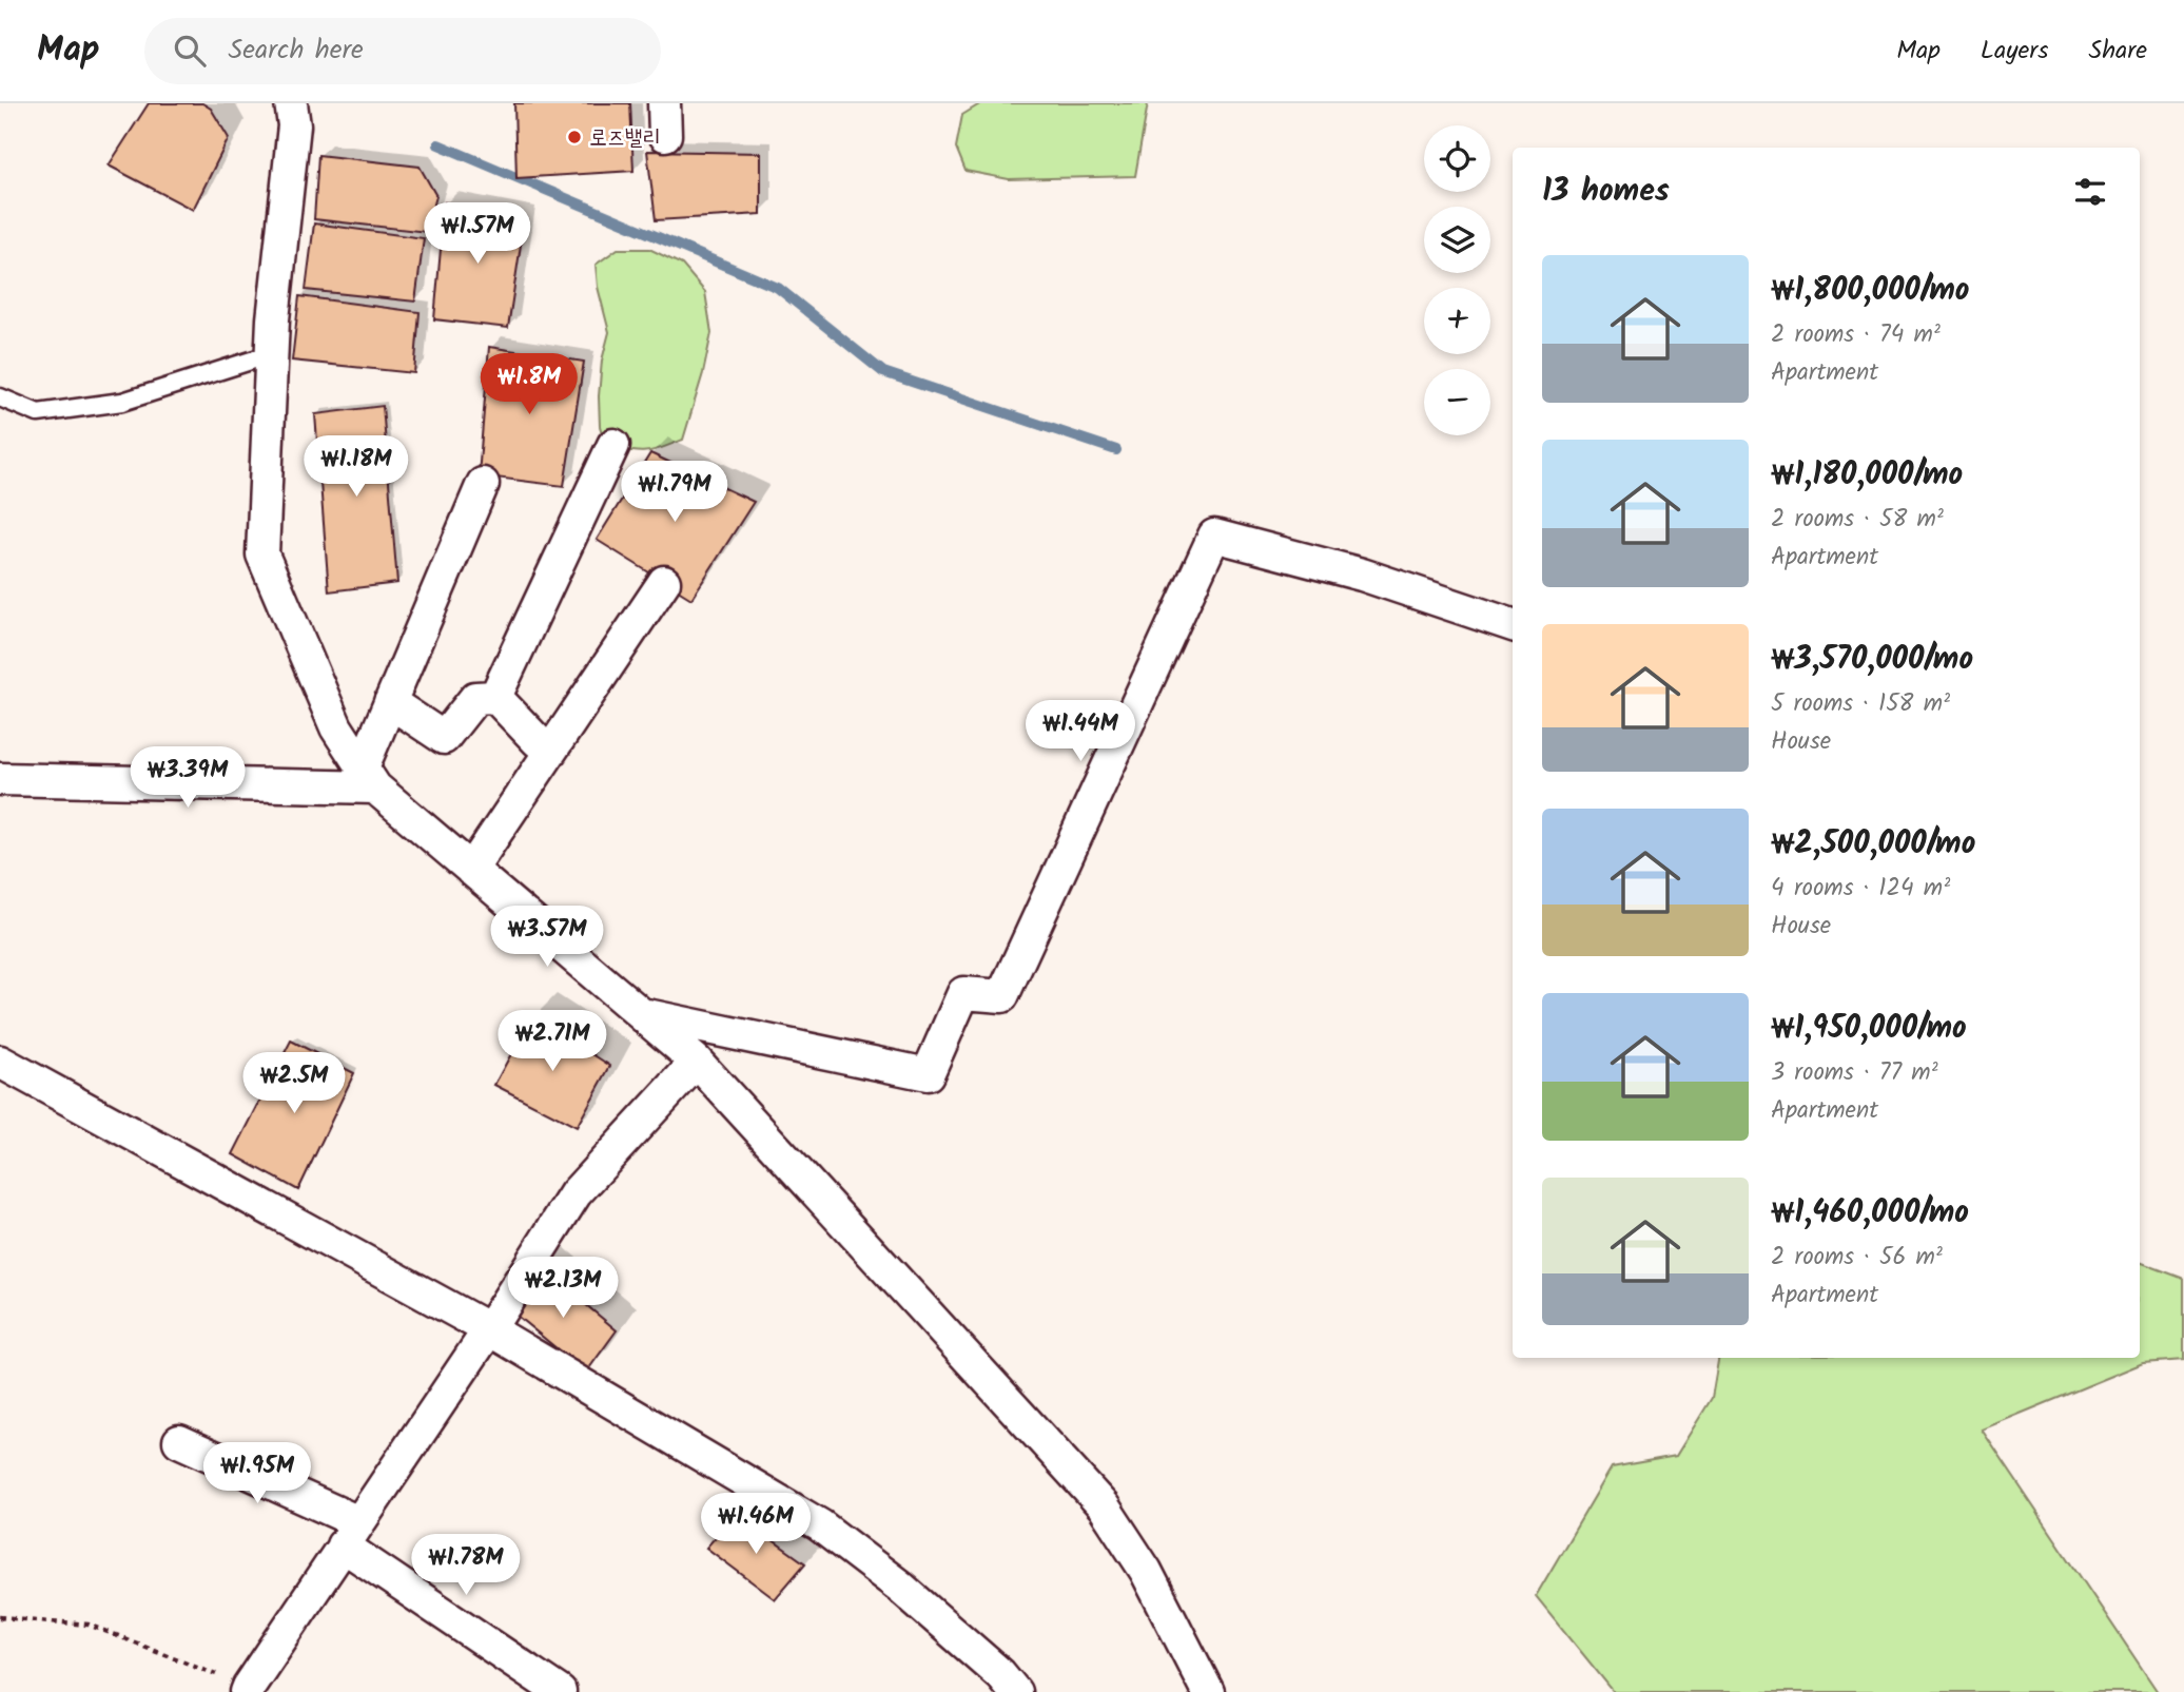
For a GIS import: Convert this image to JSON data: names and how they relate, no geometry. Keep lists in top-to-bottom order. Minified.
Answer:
{"places":["로즈밸리"],"page":{"header":"Map","search":"Search here","nav":["Map","Layers","Share"],"map_buttons":["+","−"],"heading":"13 homes","price":["₩1.57M","₩1.8M","₩1.18M","₩1.79M","₩1.44M","₩3.39M","₩3.57M","₩2.71M","₩2.5M","₩2.13M","₩1.95M","₩1.46M","₩1.78M"],"list":[{"name":"₩1,800,000/mo","note":"2 rooms · 74 m² · Apartment"},{"name":"₩1,180,000/mo","note":"2 rooms · 58 m² · Apartment"},{"name":"₩3,570,000/mo","note":"5 rooms · 158 m² · House"},{"name":"₩2,500,000/mo","note":"4 rooms · 124 m² · House"},{"name":"₩1,950,000/mo","note":"3 rooms · 77 m² · Apartment"},{"name":"₩1,460,000/mo","note":"2 rooms · 56 m² · Apartment"}]}}
